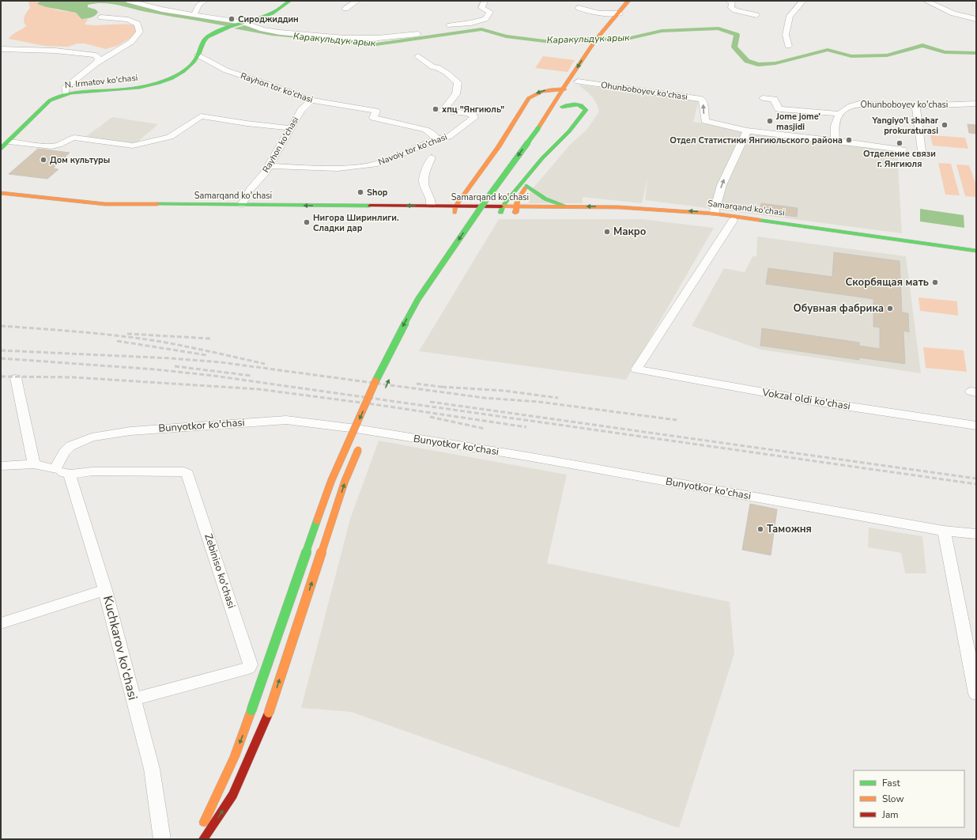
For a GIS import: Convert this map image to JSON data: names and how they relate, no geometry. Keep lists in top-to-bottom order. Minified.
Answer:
{"streets":{"main road":["N. Irmatov ko'chasi","Samarqand ko'chasi"],"street":["Rayhon tor ko'chasi","Ohunboboyev ko'chasi","Rayhon ko'chasi","Navoiy tor ko'chasi","Vokzal oldi ko'chasi","Bunyotkor ko'chasi","Zebiniso ko'chasi","Kuchkarov ko'chasi"]},"crossings":[["N. Irmatov ko'chasi","Rayhon tor ko'chasi"],["Rayhon tor ko'chasi","Rayhon ko'chasi"],["Rayhon tor ko'chasi","Navoiy tor ko'chasi"],["Rayhon ko'chasi","Navoiy tor ko'chasi"],["Rayhon ko'chasi","Samarqand ko'chasi"],["Samarqand ko'chasi","Vokzal oldi ko'chasi"],["Zebiniso ko'chasi","Kuchkarov ko'chasi"]],"one_way":["Ohunboboyev ko'chasi"],"water":["Каракульдук арык"],"places":["Сироджиддин","хпц \"Янгиюль\"","Jome jome’ masjidi","Yangiyo'l shahar prokuraturasi","Отдел Статистики Янгиюльского района","Отделение связи г. Янгиюля","Дом культуры","Shop","Нигора Ширинлиги. Сладки дар","Макро","Скорбящая мать","Обувная фабрика","Таможня"],"legend":["Fast","Slow","Jam"]}
